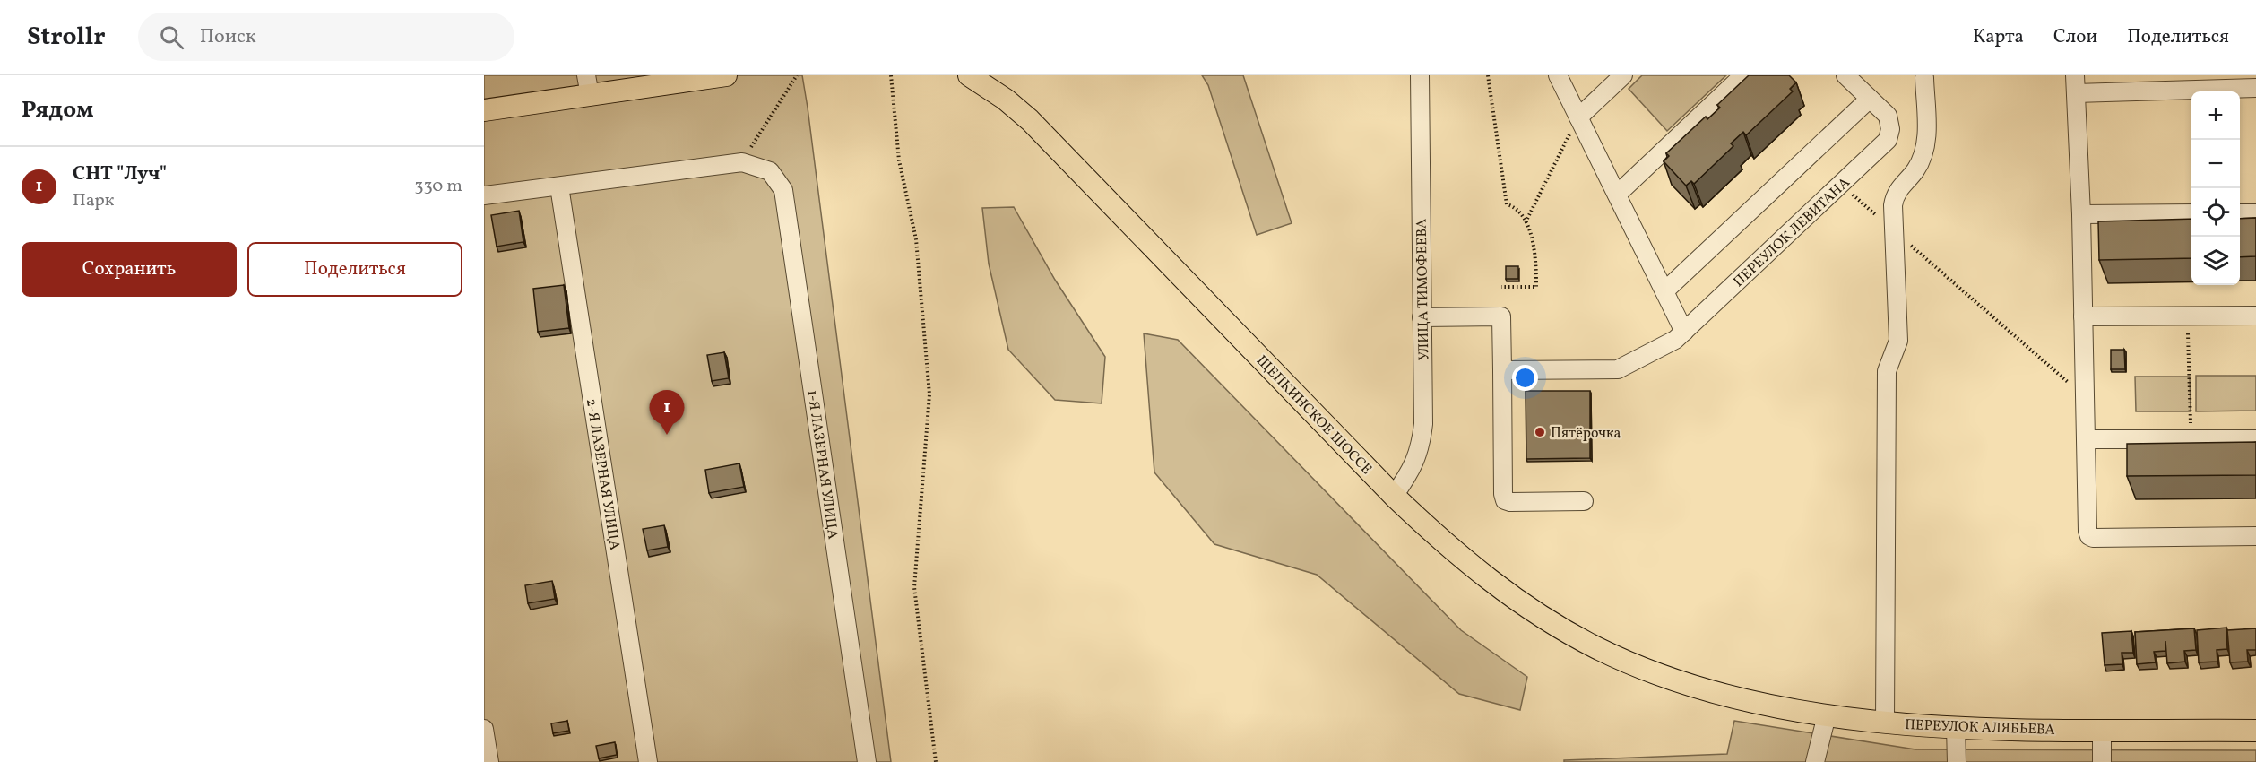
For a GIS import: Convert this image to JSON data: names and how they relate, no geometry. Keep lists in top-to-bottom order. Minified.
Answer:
{"streets":{"main road":["ЩЕПКИНСКОЕ ШОССЕ","ПЕРЕУЛОК АЛЯБЬЕВА"],"street":["ПЕРЕУЛОК ЛЕВИТАНА","УЛИЦА ТИМОФЕЕВА","1-Я ЛАЗЕРНАЯ УЛИЦА","2-Я ЛАЗЕРНАЯ УЛИЦА"]},"crossings":[["УЛИЦА ТИМОФЕЕВА","ЩЕПКИНСКОЕ ШОССЕ"],["ЩЕПКИНСКОЕ ШОССЕ","ПЕРЕУЛОК АЛЯБЬЕВА"]],"places":["Пятёрочка"],"page":{"header":"Strollr","search":"Поиск","nav":["Карта","Слои","Поделиться"],"heading":"Рядом","map_buttons":["+","−"],"list":[{"mark":"1","name":"СНТ \"Луч\"","note":"Парк","value":"330 m"}],"buttons":["Сохранить","Поделиться"],"pins":"1"}}
